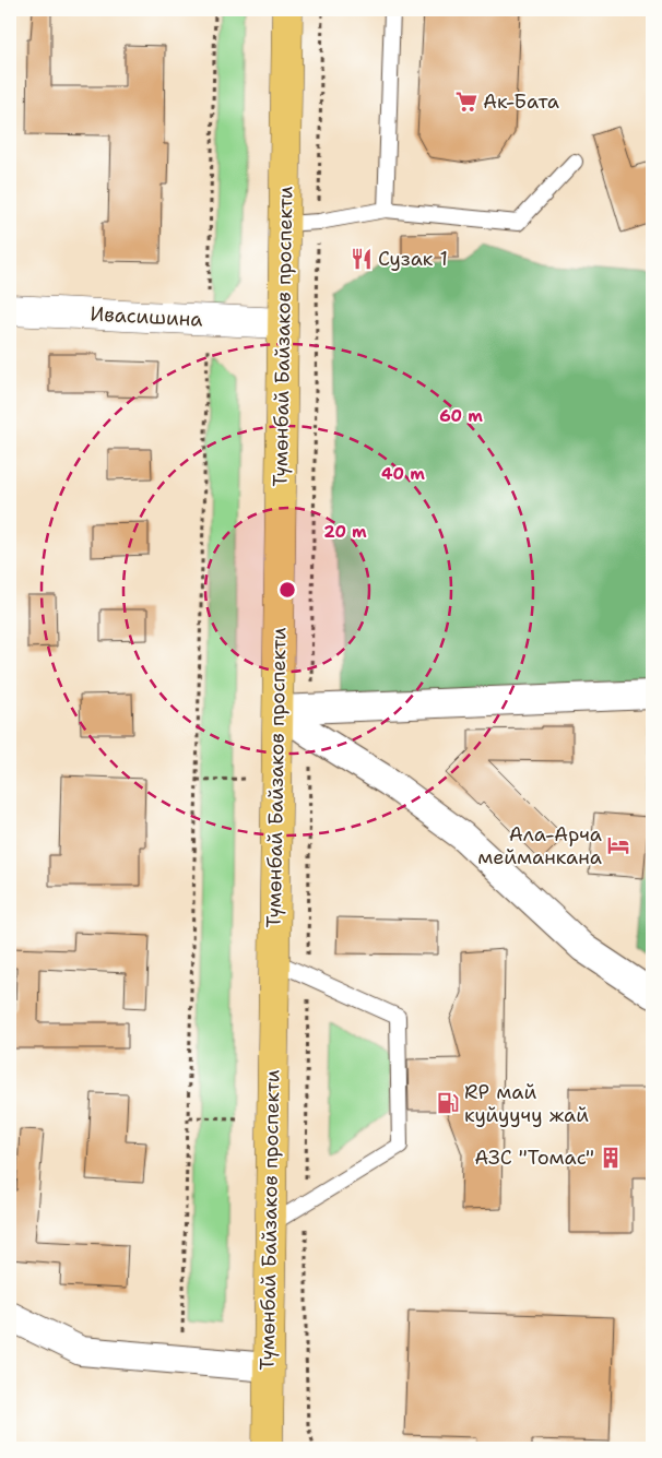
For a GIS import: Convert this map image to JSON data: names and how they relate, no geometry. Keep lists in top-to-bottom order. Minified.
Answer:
{"streets":{"highway":["Түмөнбай Байзаков проспекти"],"street":["Ивасишина"]},"crossings":[["Ивасишина","Түмөнбай Байзаков проспекти"]],"places":{"supermarket":["Ак-Бата"],"restaurant":["Сузак 1"],"hotel":["Ала-Арча мейманкана"],"fuel station":["RP май куйуучу жай"],"building":["АЗС \"Томас\""]},"rings":["60 m","40 m","20 m"]}
